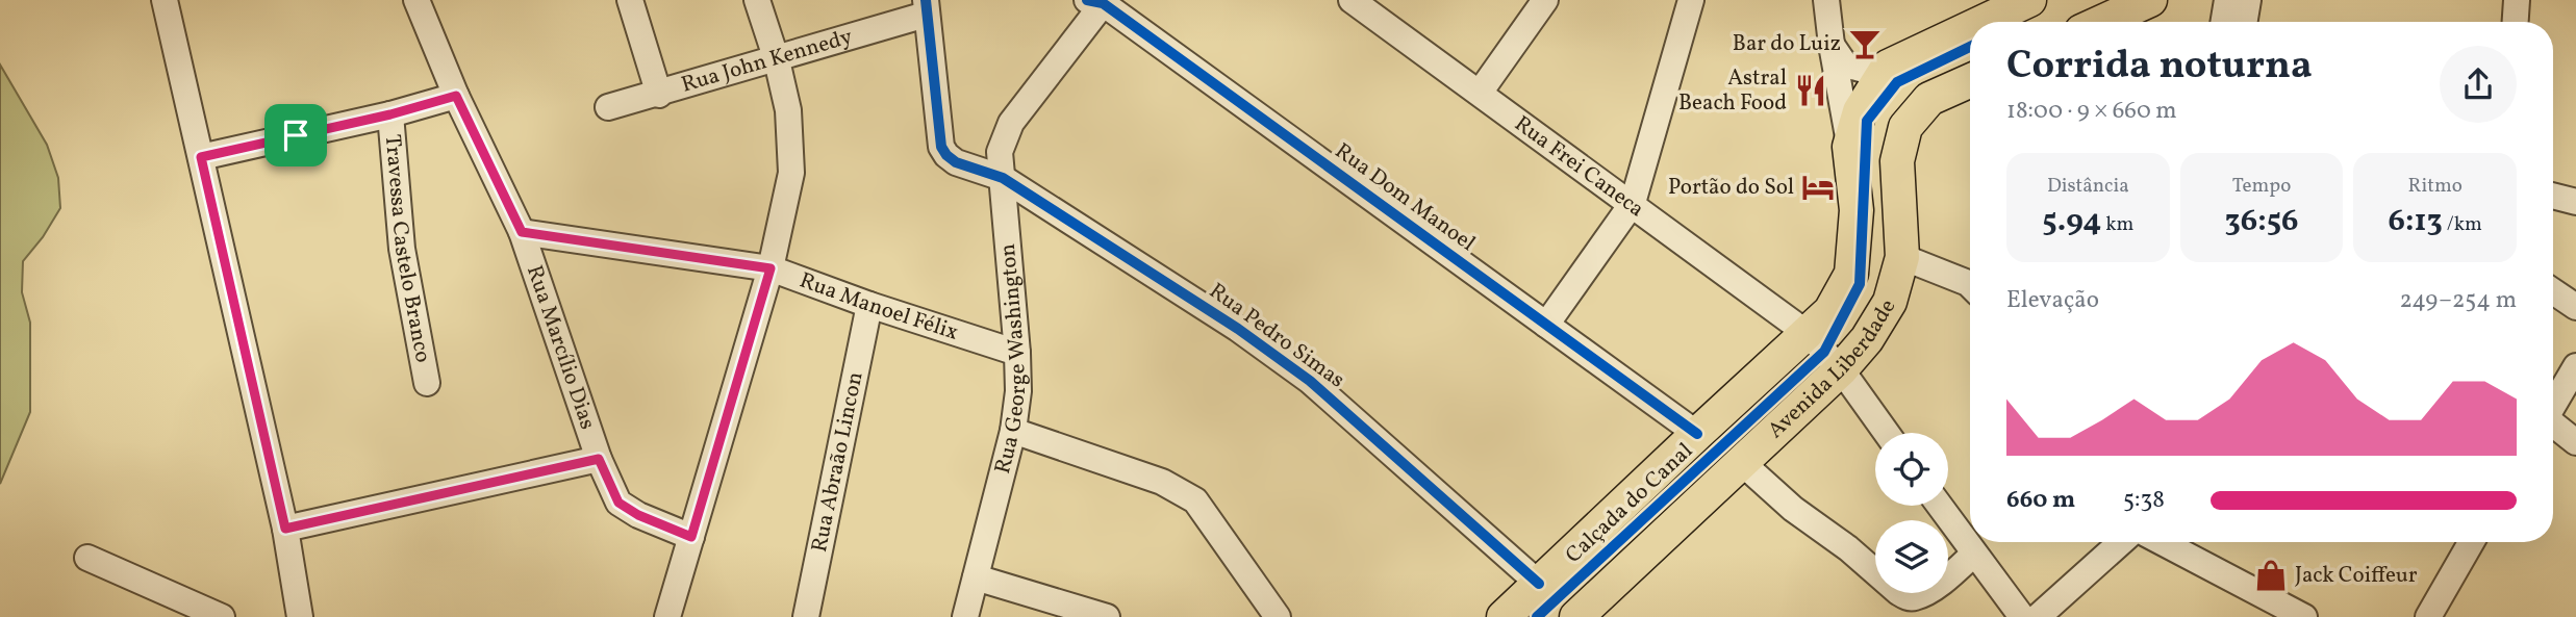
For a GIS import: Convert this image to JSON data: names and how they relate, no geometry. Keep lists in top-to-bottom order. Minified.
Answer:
{"streets":{"main road":["Avenida Liberdade"],"street":["Rua John Kennedy","Rua Frei Caneca","Rua Dom Manoel","Travessa Castelo Branco","Rua Manoel Félix","Rua Pedro Simas","Rua Marcílio Dias","Rua George Washington","Rua Abraão Lincon"],"cycle path":["Calçada do Canal"]},"crossings":[["Rua John Kennedy","Rua Pedro Simas"],["Rua Frei Caneca","Avenida Liberdade"],["Rua Dom Manoel","Rua George Washington"],["Rua Dom Manoel","Avenida Liberdade"],["Rua Manoel Félix","Rua Marcílio Dias"],["Rua Manoel Félix","Rua George Washington"],["Rua Manoel Félix","Rua Abraão Lincon"],["Rua Pedro Simas","Rua George Washington"],["Rua Pedro Simas","Avenida Liberdade"]],"places":{"bar":["Bar do Luiz"],"restaurant":["Astral Beach Food"],"hotel":["Portão do Sol"],"shop":["Jack Coiffeur"]},"page":{"heading":["Corrida noturna","18:00 · 9 × 660 m"],"stats":[["Distância","5.94 km"],["Tempo","36:56"],["Ritmo","6:13 /km"]],"chart":["Elevação","249–254 m"],"list":[{"name":"660 m","note":"5:38"}]}}
